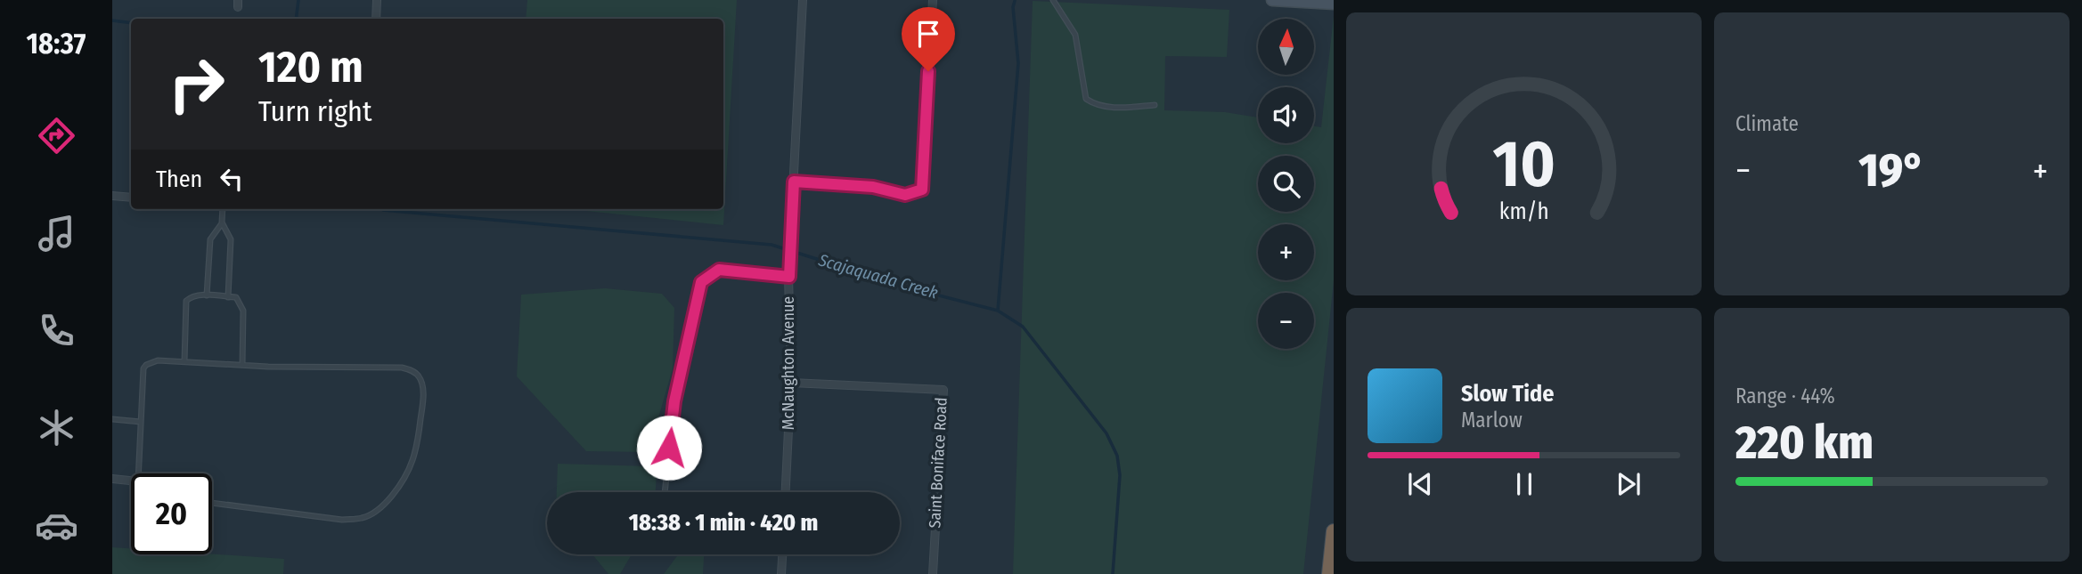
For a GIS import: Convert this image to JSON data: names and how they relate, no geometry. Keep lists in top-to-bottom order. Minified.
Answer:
{"streets":{"street":["McNaughton Avenue","Saint Boniface Road"]},"crossings":[["McNaughton Avenue","Saint Boniface Road"]],"water":["Scajaquada Creek"],"north":"top","page":{"tabs":"18:37","tile":["Climate",["Range · 44%","220 km"]],"map_buttons":["+","−"],"turn":["120 m","Turn right"],"heat":["−","19°","+"],"then":"Then","song":["Slow Tide","Marlow"],"limit":"20","trip":"18:38 · 1 min · 420 m","gauge":["10","km/h"]}}
